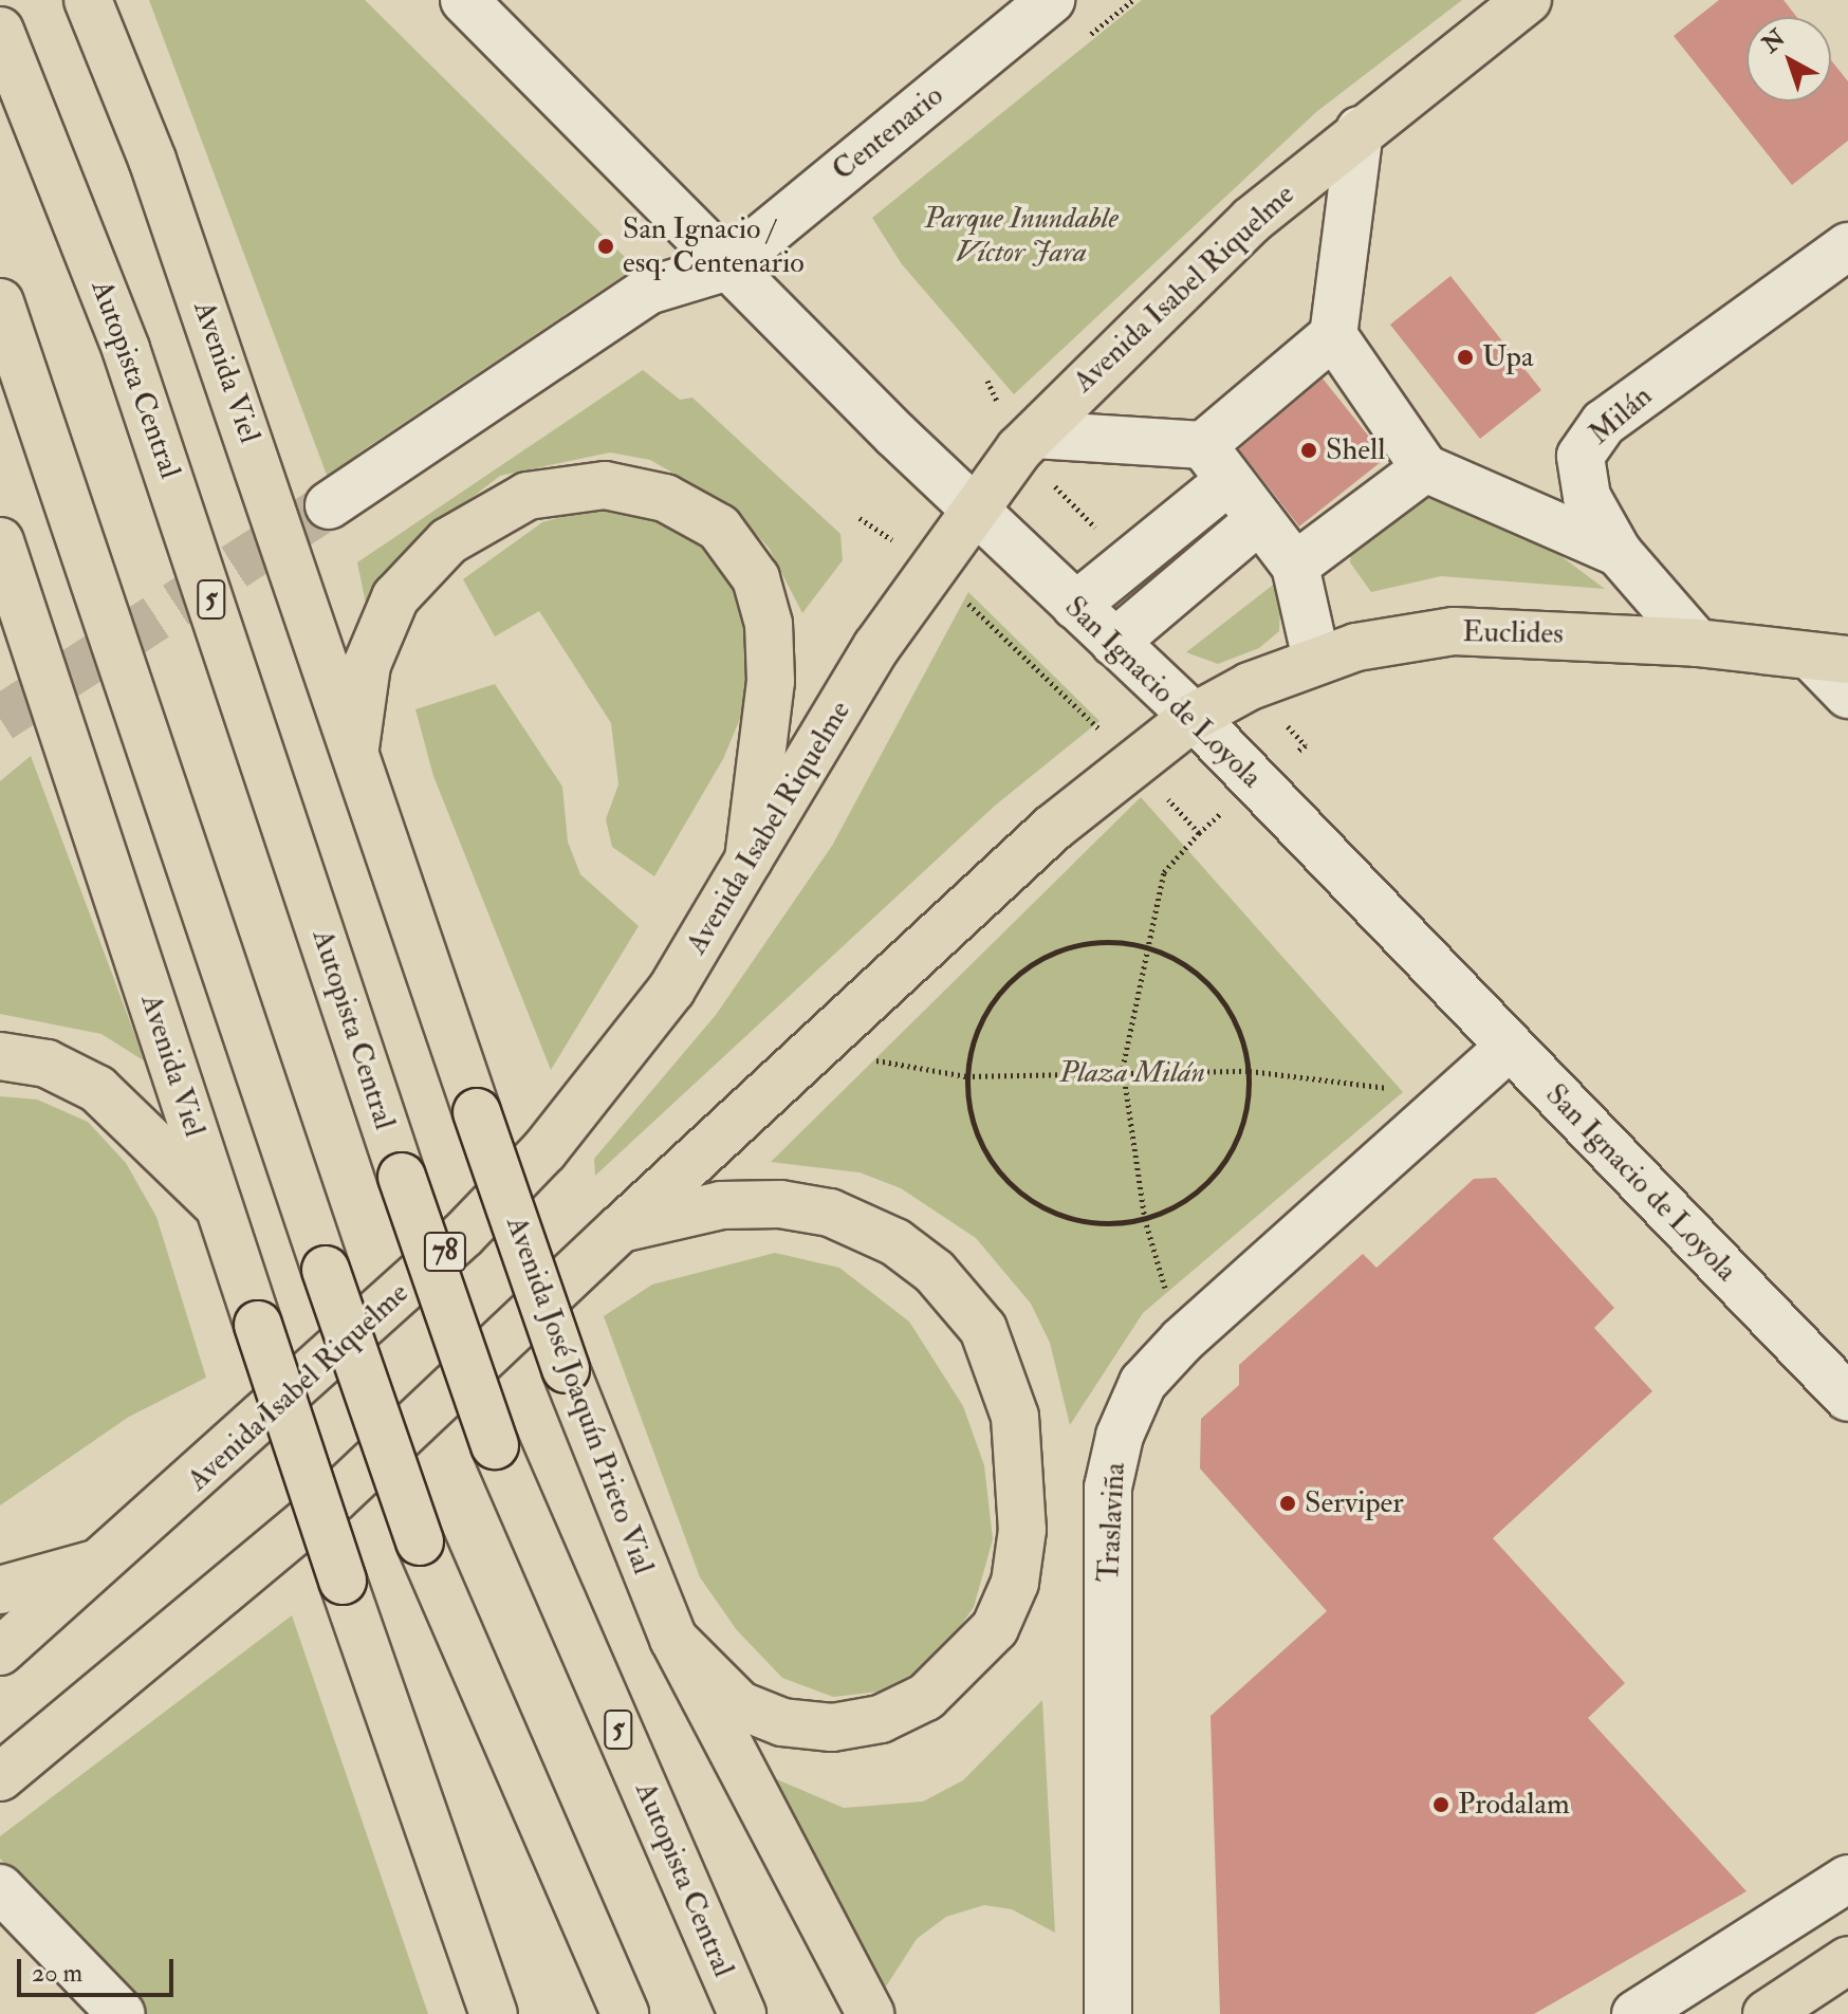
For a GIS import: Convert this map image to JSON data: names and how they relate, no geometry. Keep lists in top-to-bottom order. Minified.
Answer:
{"streets":{"main road":["Avenida Isabel Riquelme","Avenida Viel","Autopista Central","5","Euclides","78","Avenida José Joaquín Prieto Vial"],"street":["Centenario","Milán","San Ignacio de Loyola","Traslaviña"]},"crossings":[["Centenario","San Ignacio de Loyola"],["Avenida Isabel Riquelme","San Ignacio de Loyola"],["Avenida Viel","Avenida José Joaquín Prieto Vial"],["Milán","Euclides"],["Euclides","San Ignacio de Loyola"],["San Ignacio de Loyola","Traslaviña"]],"parks":["Parque Inundable Víctor Jara","Plaza Milán"],"places":["San Ignacio / esq. Centenario","Upa","Shell","Serviper","Prodalam"],"scale_bar":"20 m","north":"top left"}
